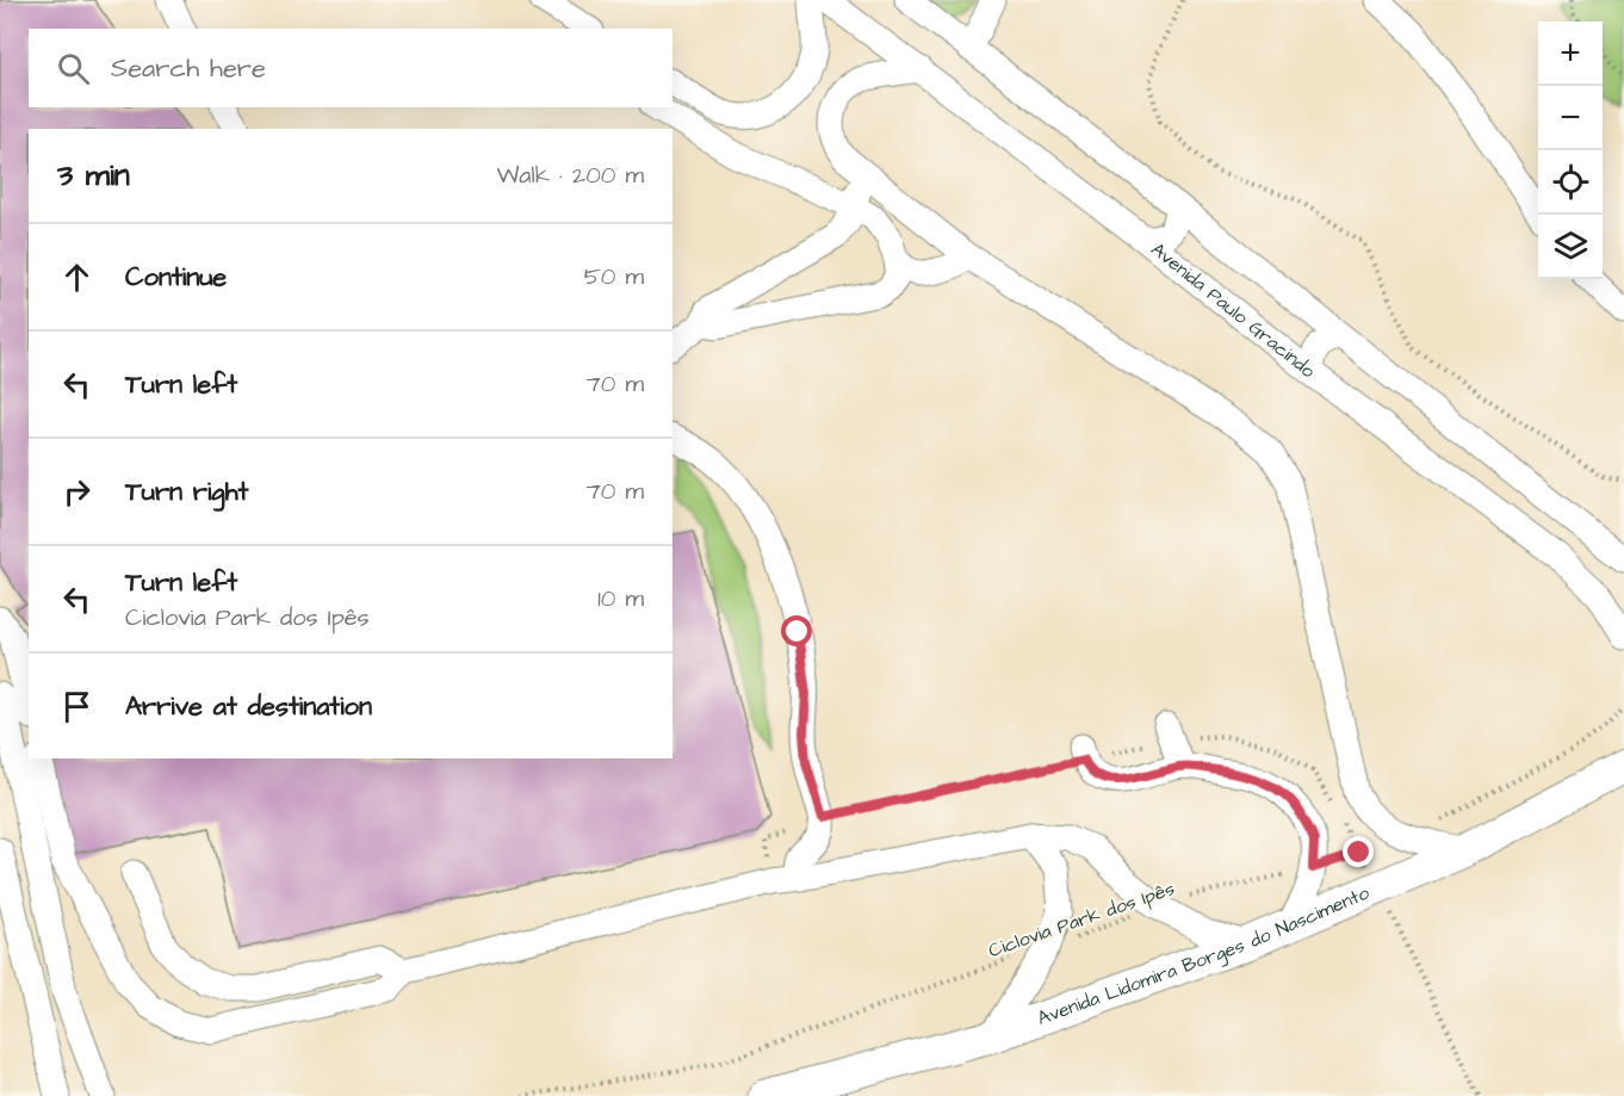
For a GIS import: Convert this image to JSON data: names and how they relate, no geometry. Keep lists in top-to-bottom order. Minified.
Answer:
{"streets":{"main road":["Avenida Lidomira Borges do Nascimento"],"street":["Avenida Paulo Gracindo"],"path":["Ciclovia Park dos Ipês"]},"page":{"map_buttons":["+","−"],"search":"Search here","heading":["3 min","Walk · 200 m"],"list":[["Continue","50 m"],["Turn left","70 m"],["Turn right","70 m"],["Turn left","Ciclovia Park dos Ipês","10 m"],"Arrive at destination"]}}
